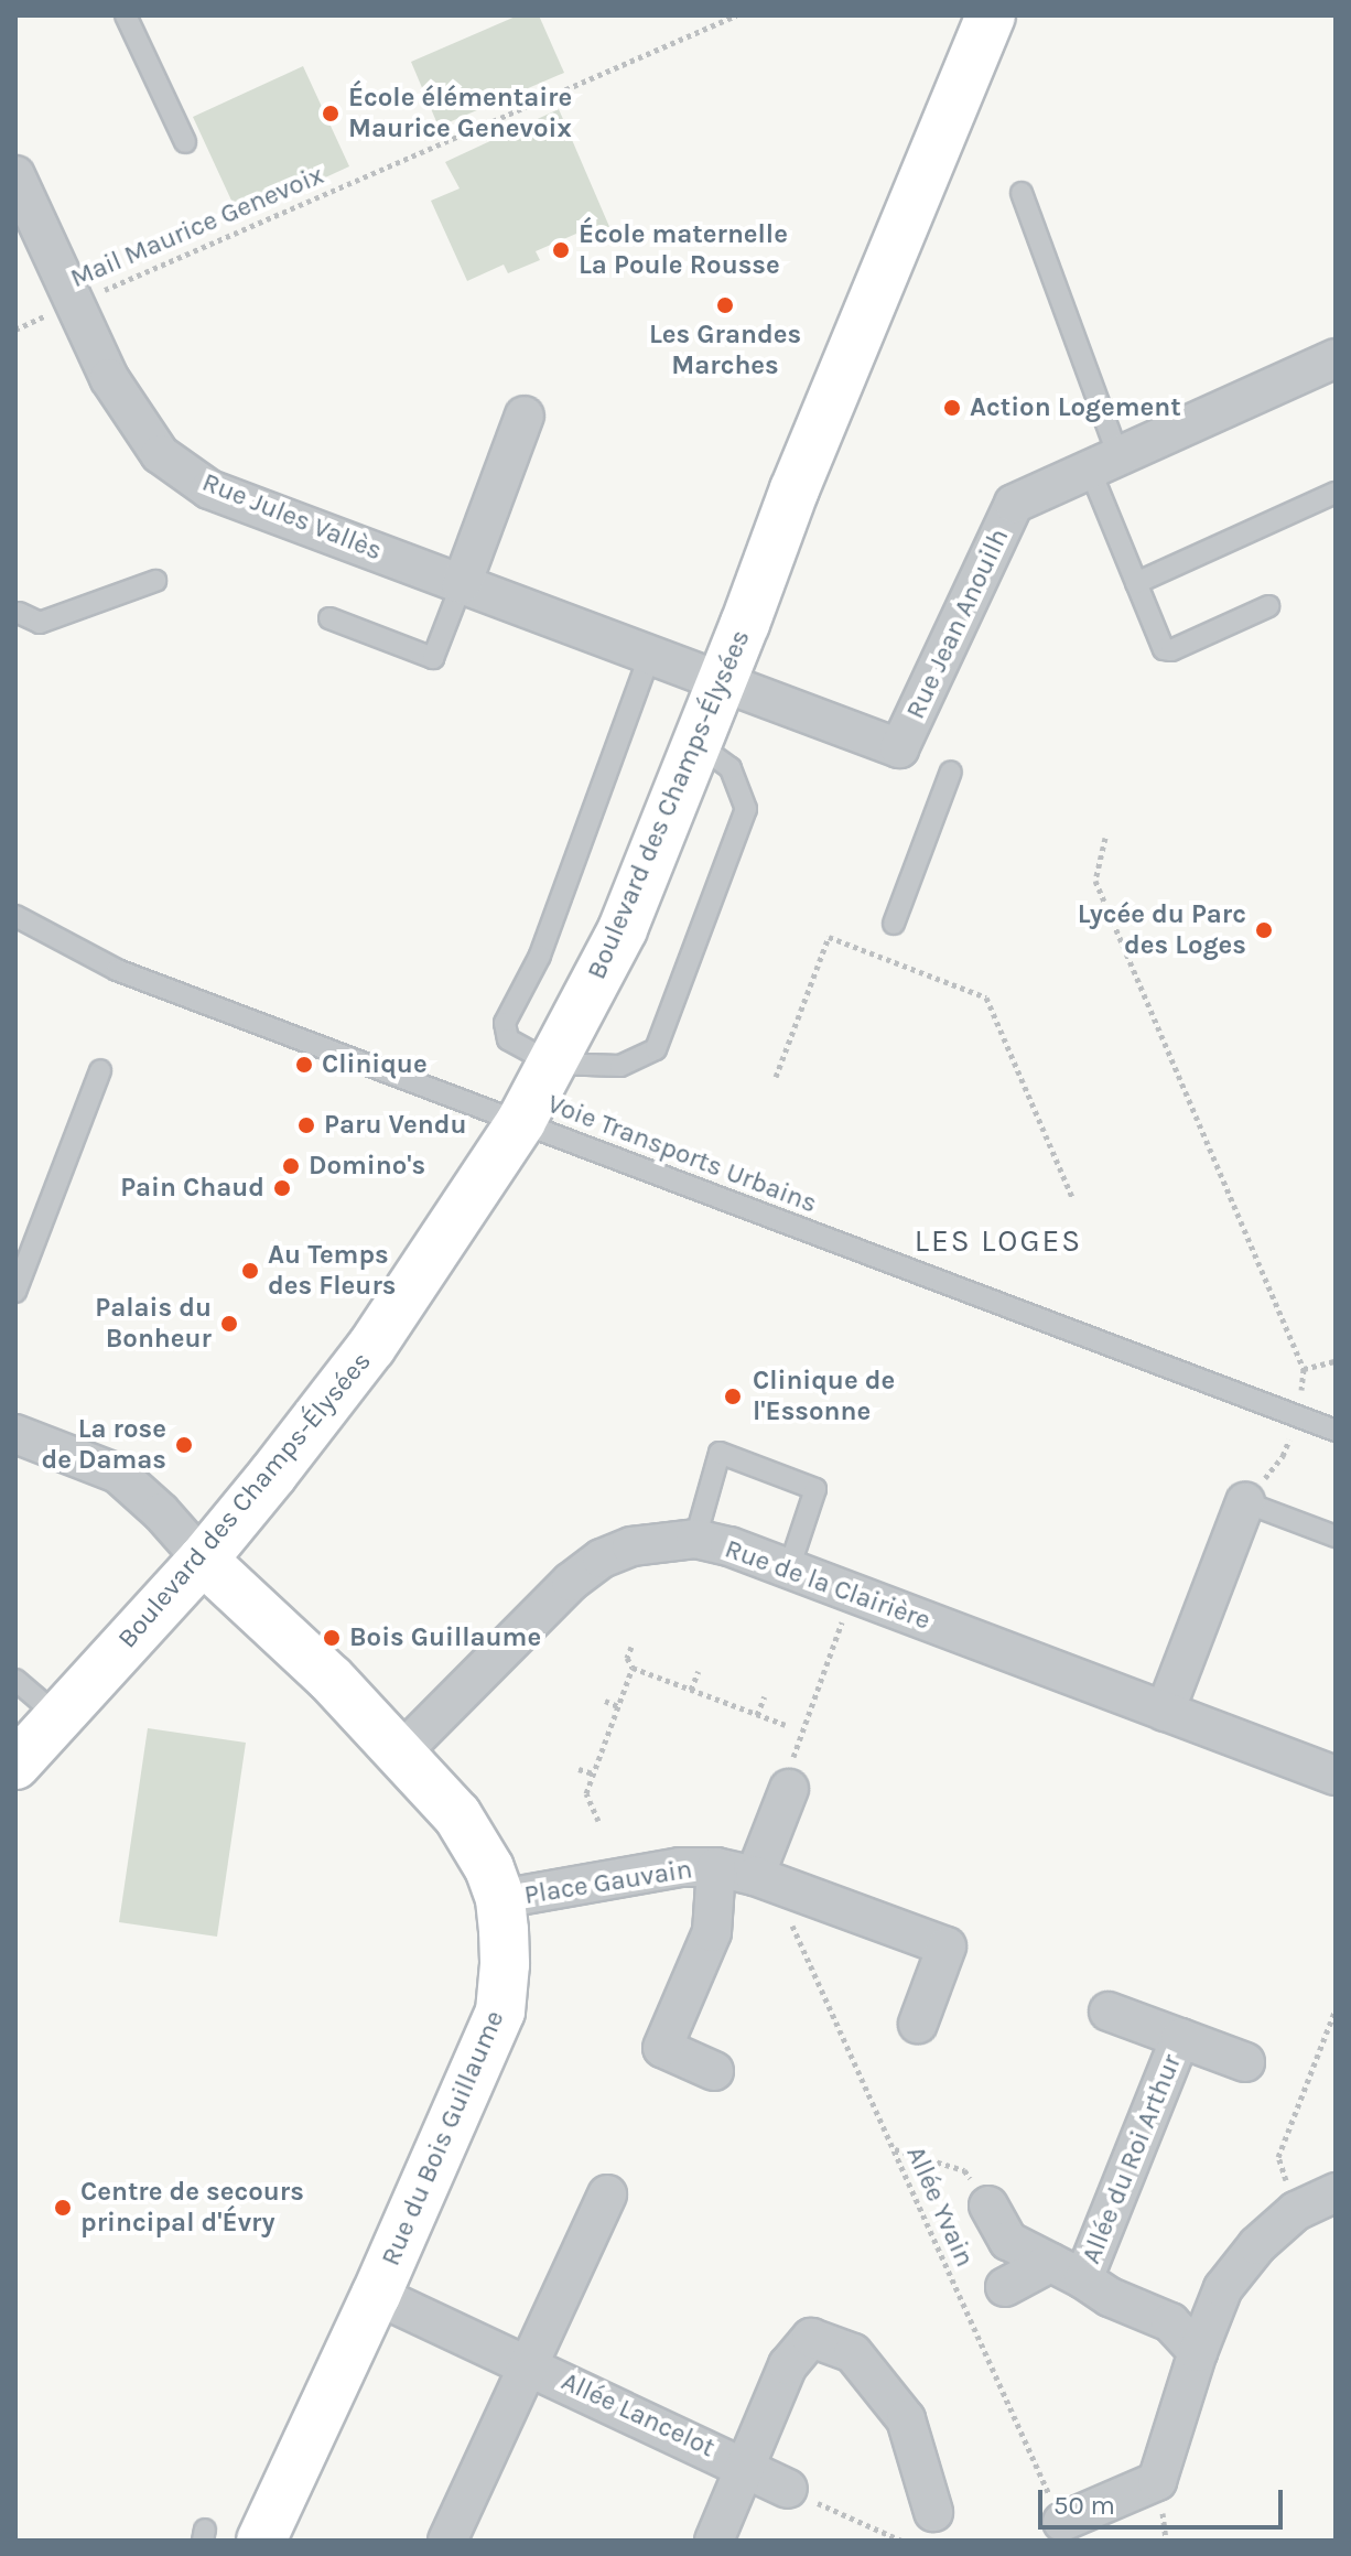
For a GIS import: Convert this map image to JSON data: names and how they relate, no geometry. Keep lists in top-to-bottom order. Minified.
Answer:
{"streets":{"main road":["Boulevard des Champs-Élysées","Rue du Bois Guillaume"],"street":["Rue Jules Vallès","Rue Jean Anouilh","Rue de la Clairière","Place Gauvain","Allée du Roi Arthur","Allée Lancelot"],"lane":["Voie Transports Urbains"],"path":["Mail Maurice Genevoix","Allée Yvain"]},"crossings":[["Mail Maurice Genevoix","Rue Jules Vallès"],["Rue Jules Vallès","Rue Jean Anouilh"],["Rue Jules Vallès","Boulevard des Champs-Élysées"],["Rue Jean Anouilh","Boulevard des Champs-Élysées"],["Boulevard des Champs-Élysées","Voie Transports Urbains"],["Boulevard des Champs-Élysées","Rue du Bois Guillaume"],["Rue de la Clairière","Rue du Bois Guillaume"],["Place Gauvain","Rue du Bois Guillaume"],["Place Gauvain","Allée Yvain"],["Rue du Bois Guillaume","Allée Lancelot"]],"districts":["LES LOGES"],"places":["École élémentaire Maurice Genevoix","École maternelle La Poule Rousse","Les Grandes Marches","Action Logement","Lycée du Parc des Loges","Clinique","Paru Vendu","Domino's","Pain Chaud","Au Temps des Fleurs","Palais du Bonheur","Clinique de l'Essonne","La rose de Damas","Bois Guillaume","Centre de secours principal d'Évry"],"scale_bar":"50 m"}
